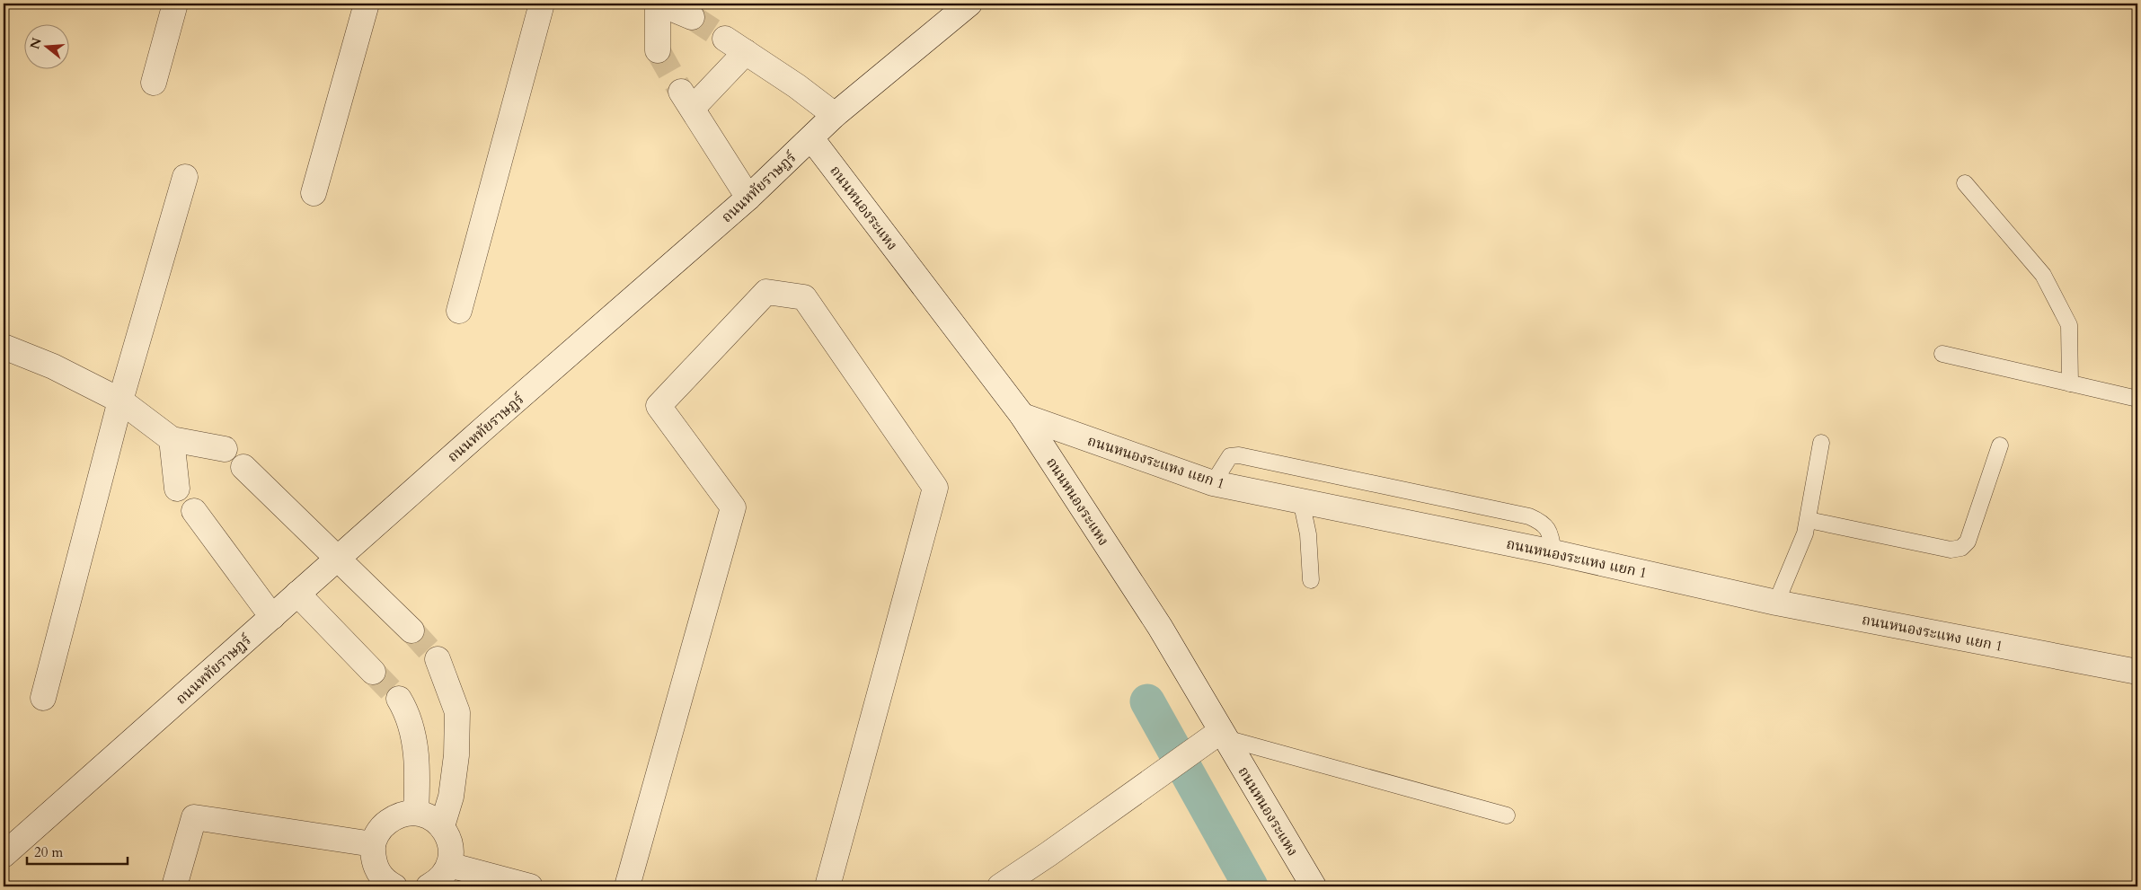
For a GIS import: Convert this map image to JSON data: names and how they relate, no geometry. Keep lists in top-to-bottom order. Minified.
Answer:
{"streets":{"street":["ถนนหทัยราษฎร์","ถนนหนองระแหง","ถนนหนองระแหง แยก 1"]},"crossings":[["ถนนหทัยราษฎร์","ถนนหนองระแหง"],["ถนนหนองระแหง","ถนนหนองระแหง แยก 1"]],"scale_bar":"20 m","north":"left"}
